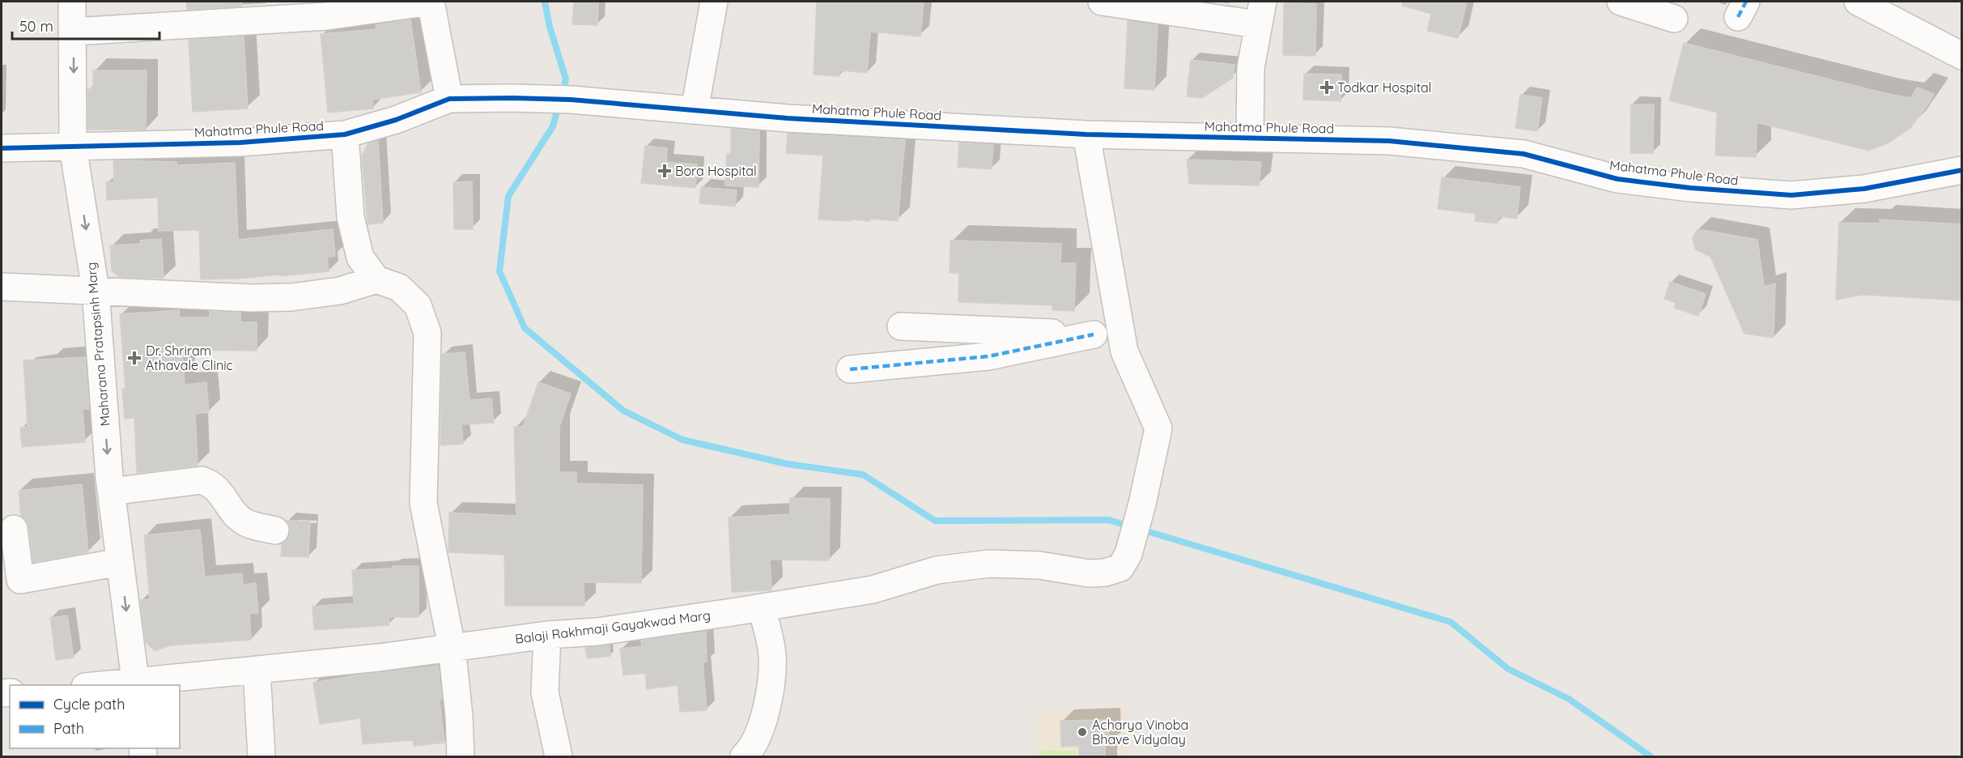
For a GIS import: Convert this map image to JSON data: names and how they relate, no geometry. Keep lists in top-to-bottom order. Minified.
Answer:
{"streets":{"street":["Mahatma Phule Road","Maharana Pratapsinh Marg","Balaji Rakhmaji Gayakwad Marg"]},"crossings":[["Mahatma Phule Road","Maharana Pratapsinh Marg"],["Maharana Pratapsinh Marg","Balaji Rakhmaji Gayakwad Marg"]],"one_way":["Maharana Pratapsinh Marg"],"places":{"health":["Todkar Hospital","Bora Hospital","Dr. Shriram Athavale Clinic"],"other":["Acharya Vinoba Bhave Vidyalay"]},"legend":["Cycle path","Path"],"scale_bar":"50 m"}
